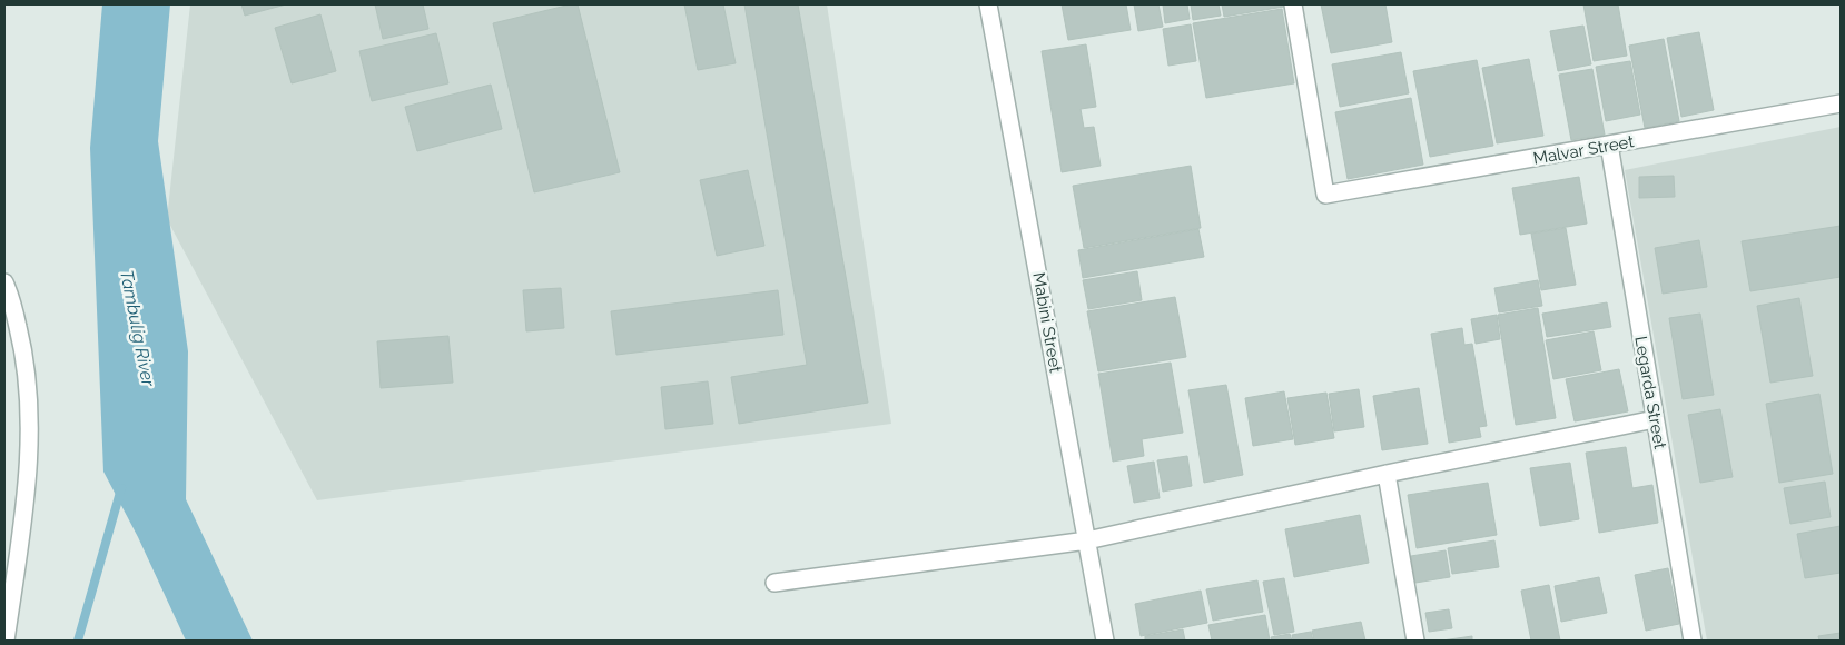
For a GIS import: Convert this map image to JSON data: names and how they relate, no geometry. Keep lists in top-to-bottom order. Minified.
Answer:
{"streets":{"street":["Malvar Street","Mabini Street","Legarda Street"]},"crossings":[["Malvar Street","Legarda Street"]],"water":["Tambulig River"]}
